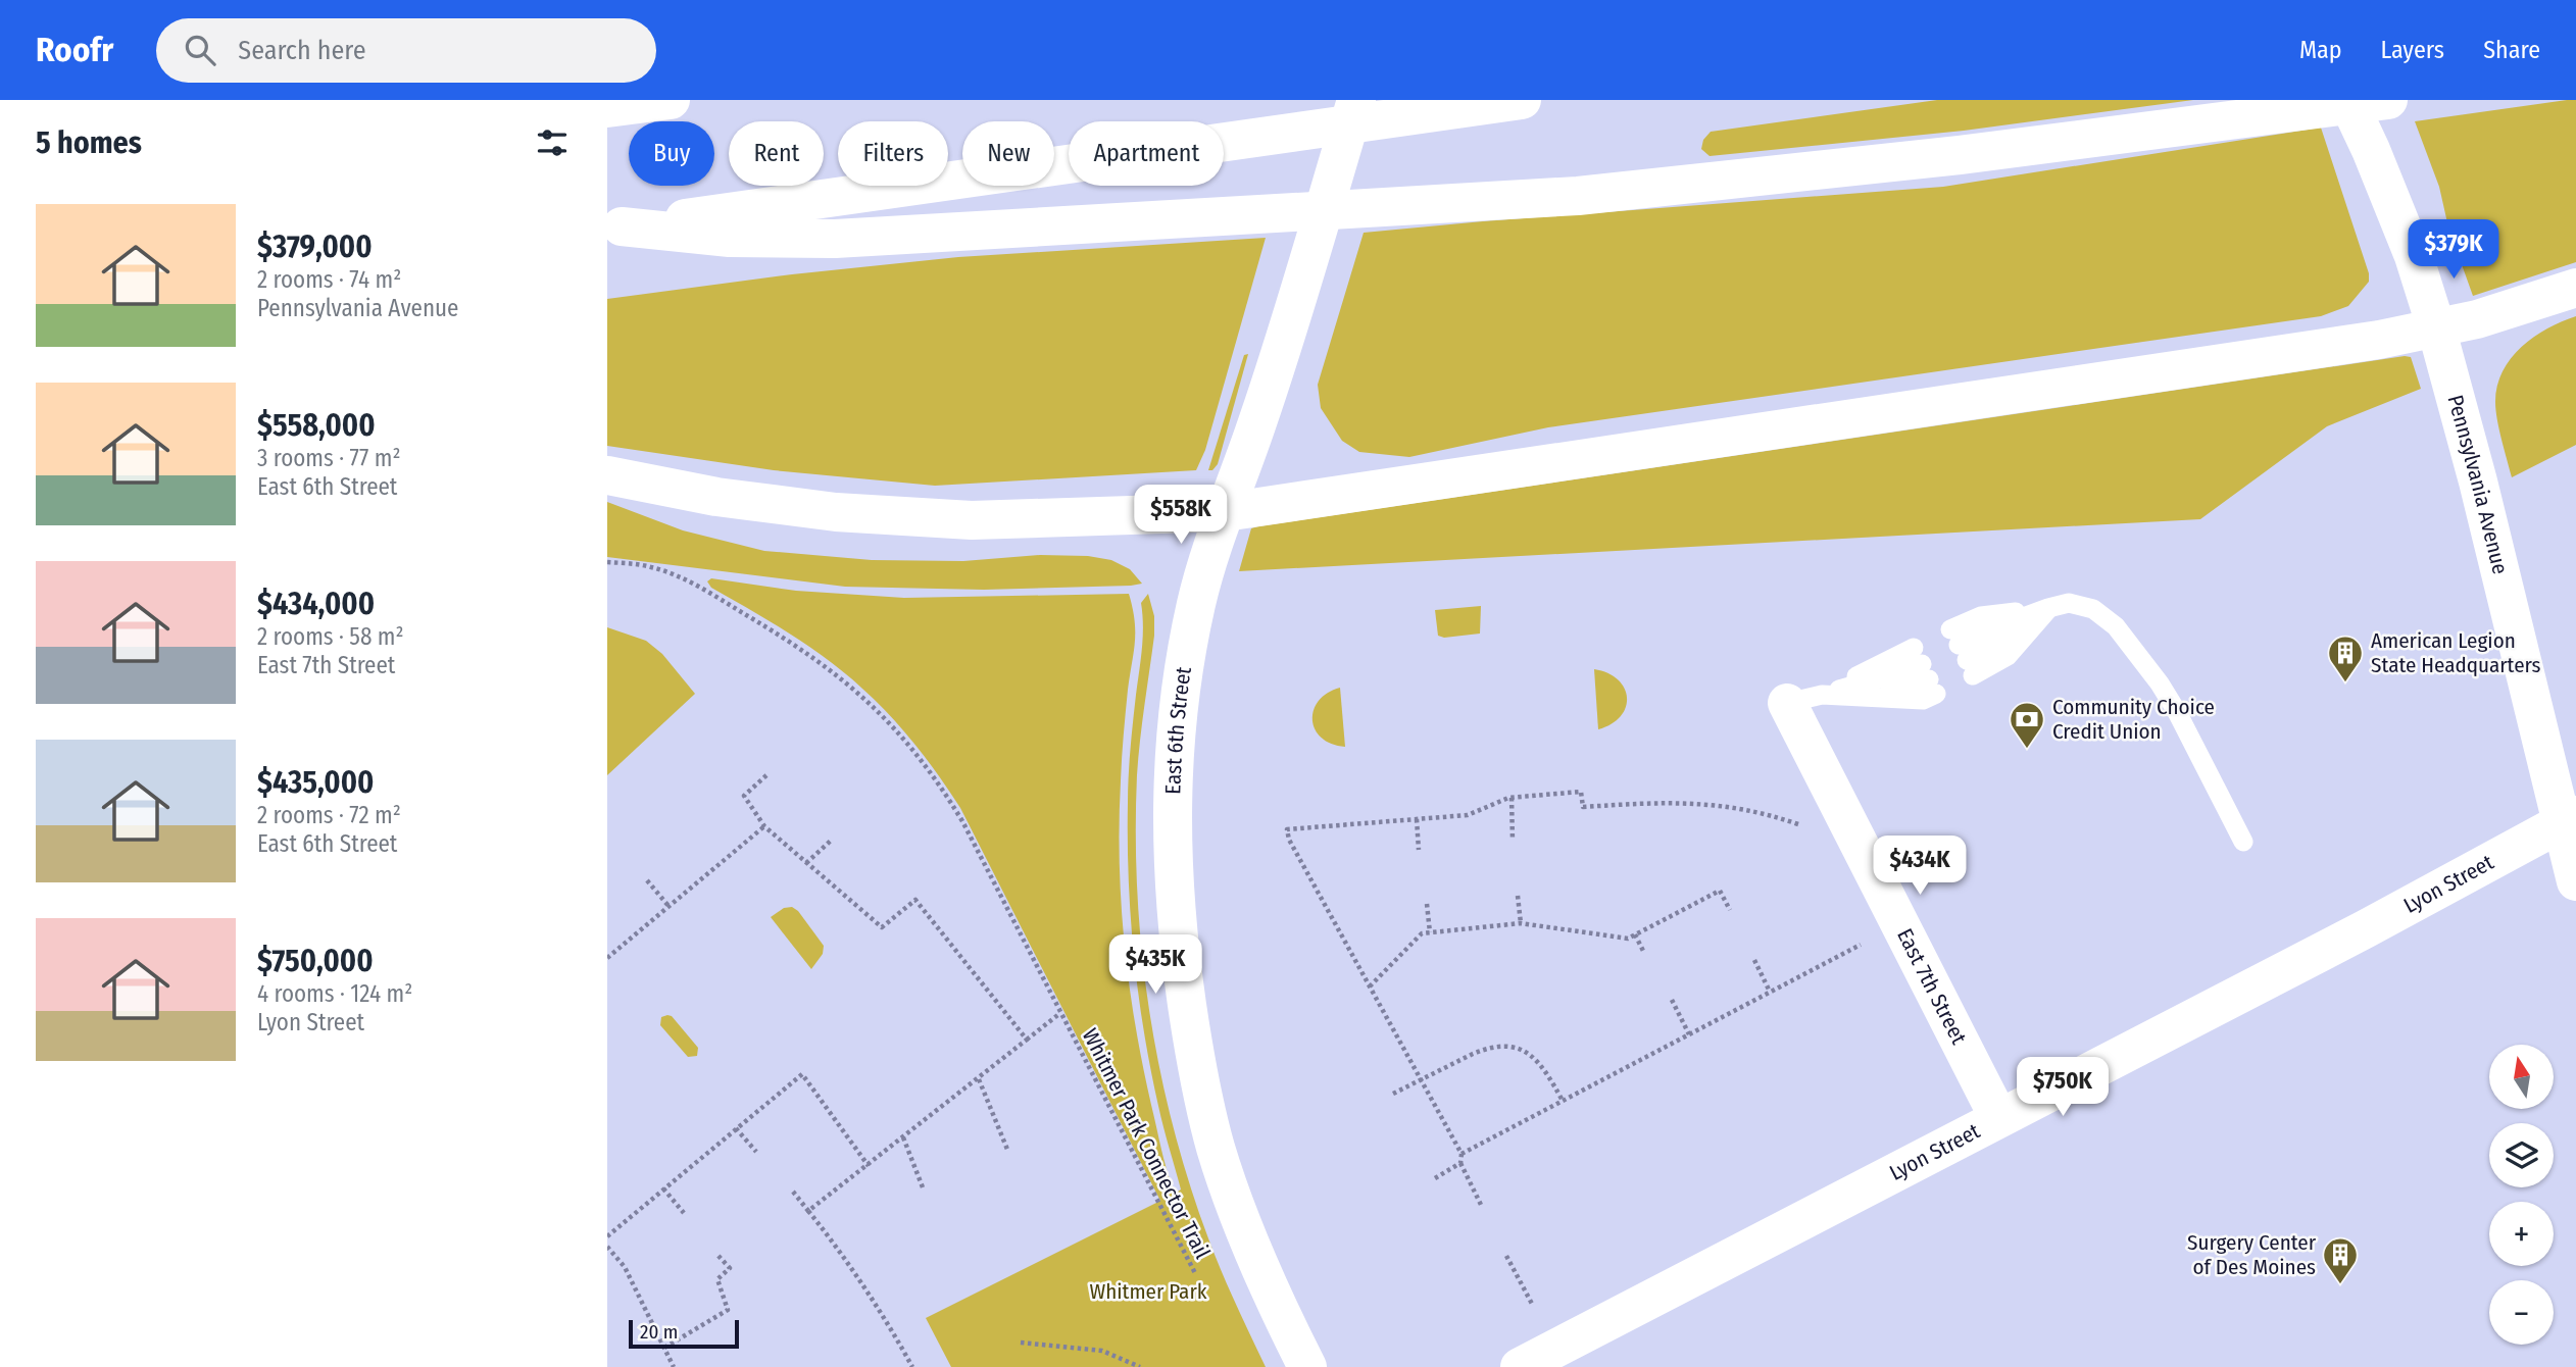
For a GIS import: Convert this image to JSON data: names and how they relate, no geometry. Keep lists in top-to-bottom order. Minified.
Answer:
{"streets":{"main road":["Pennsylvania Avenue","East 6th Street","Lyon Street","East 7th Street"],"path":["Whitmer Park Connector Trail"]},"crossings":[["Pennsylvania Avenue","Lyon Street"],["Lyon Street","East 7th Street"]],"parks":["Whitmer Park"],"places":{"building":["American Legion State Headquarters","Surgery Center of Des Moines"],"bank":["Community Choice Credit Union"]},"scale_bar":"20 m","north":"top","page":{"header":"Roofr","search":"Search here","nav":["Map","Layers","Share"],"heading":"5 homes","chip":["Buy","Rent","Filters","New","Apartment"],"list":[{"name":"$379,000","note":"2 rooms · 74 m² · Pennsylvania Avenue"},{"name":"$558,000","note":"3 rooms · 77 m² · East 6th Street"},{"name":"$434,000","note":"2 rooms · 58 m² · East 7th Street"},{"name":"$435,000","note":"2 rooms · 72 m² · East 6th Street"},{"name":"$750,000","note":"4 rooms · 124 m² · Lyon Street"}],"price":["$379K","$558K","$434K","$435K","$750K"],"map_buttons":["+","−"],"scale":"20 m"}}
